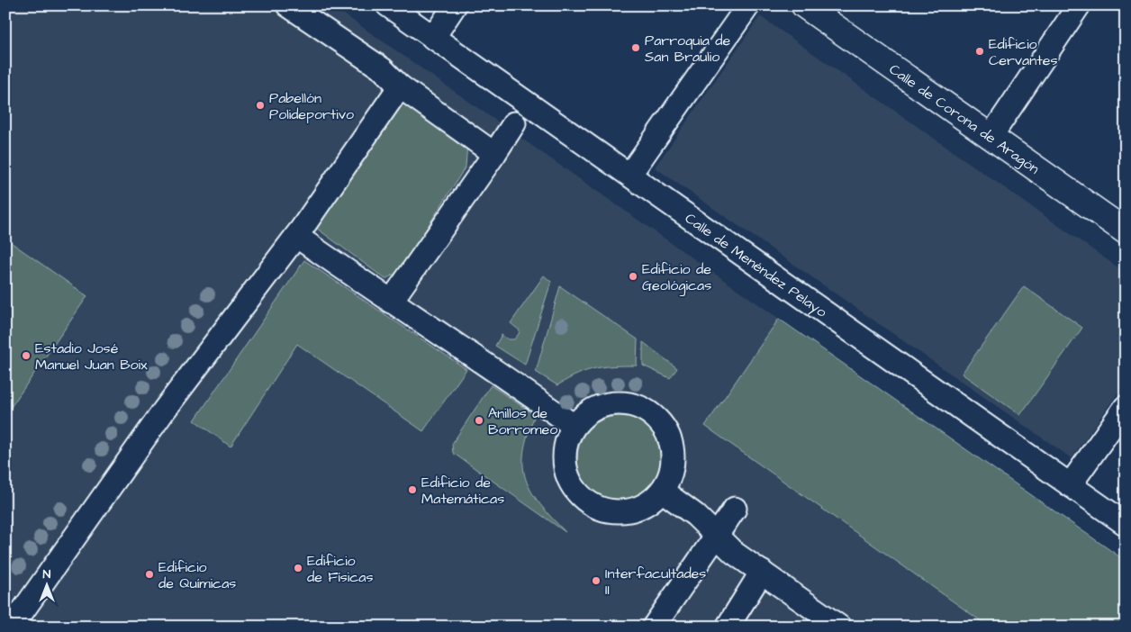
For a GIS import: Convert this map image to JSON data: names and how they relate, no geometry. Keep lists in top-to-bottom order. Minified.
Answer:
{"streets":{"main road":["Calle de Corona de Aragón"],"street":["Calle de Menéndez Pelayo"]},"places":["Parroquia de San Braulio","Edificio Cervantes","Pabellón Polideportivo","Edificio de Geológicas","Estadio José Manuel Juan Boix","Anillos de Borromeo","Edificio de Matemáticas","Edificio de Físicas","Edificio de Químicas","Interfacultades II"],"north":"top"}
